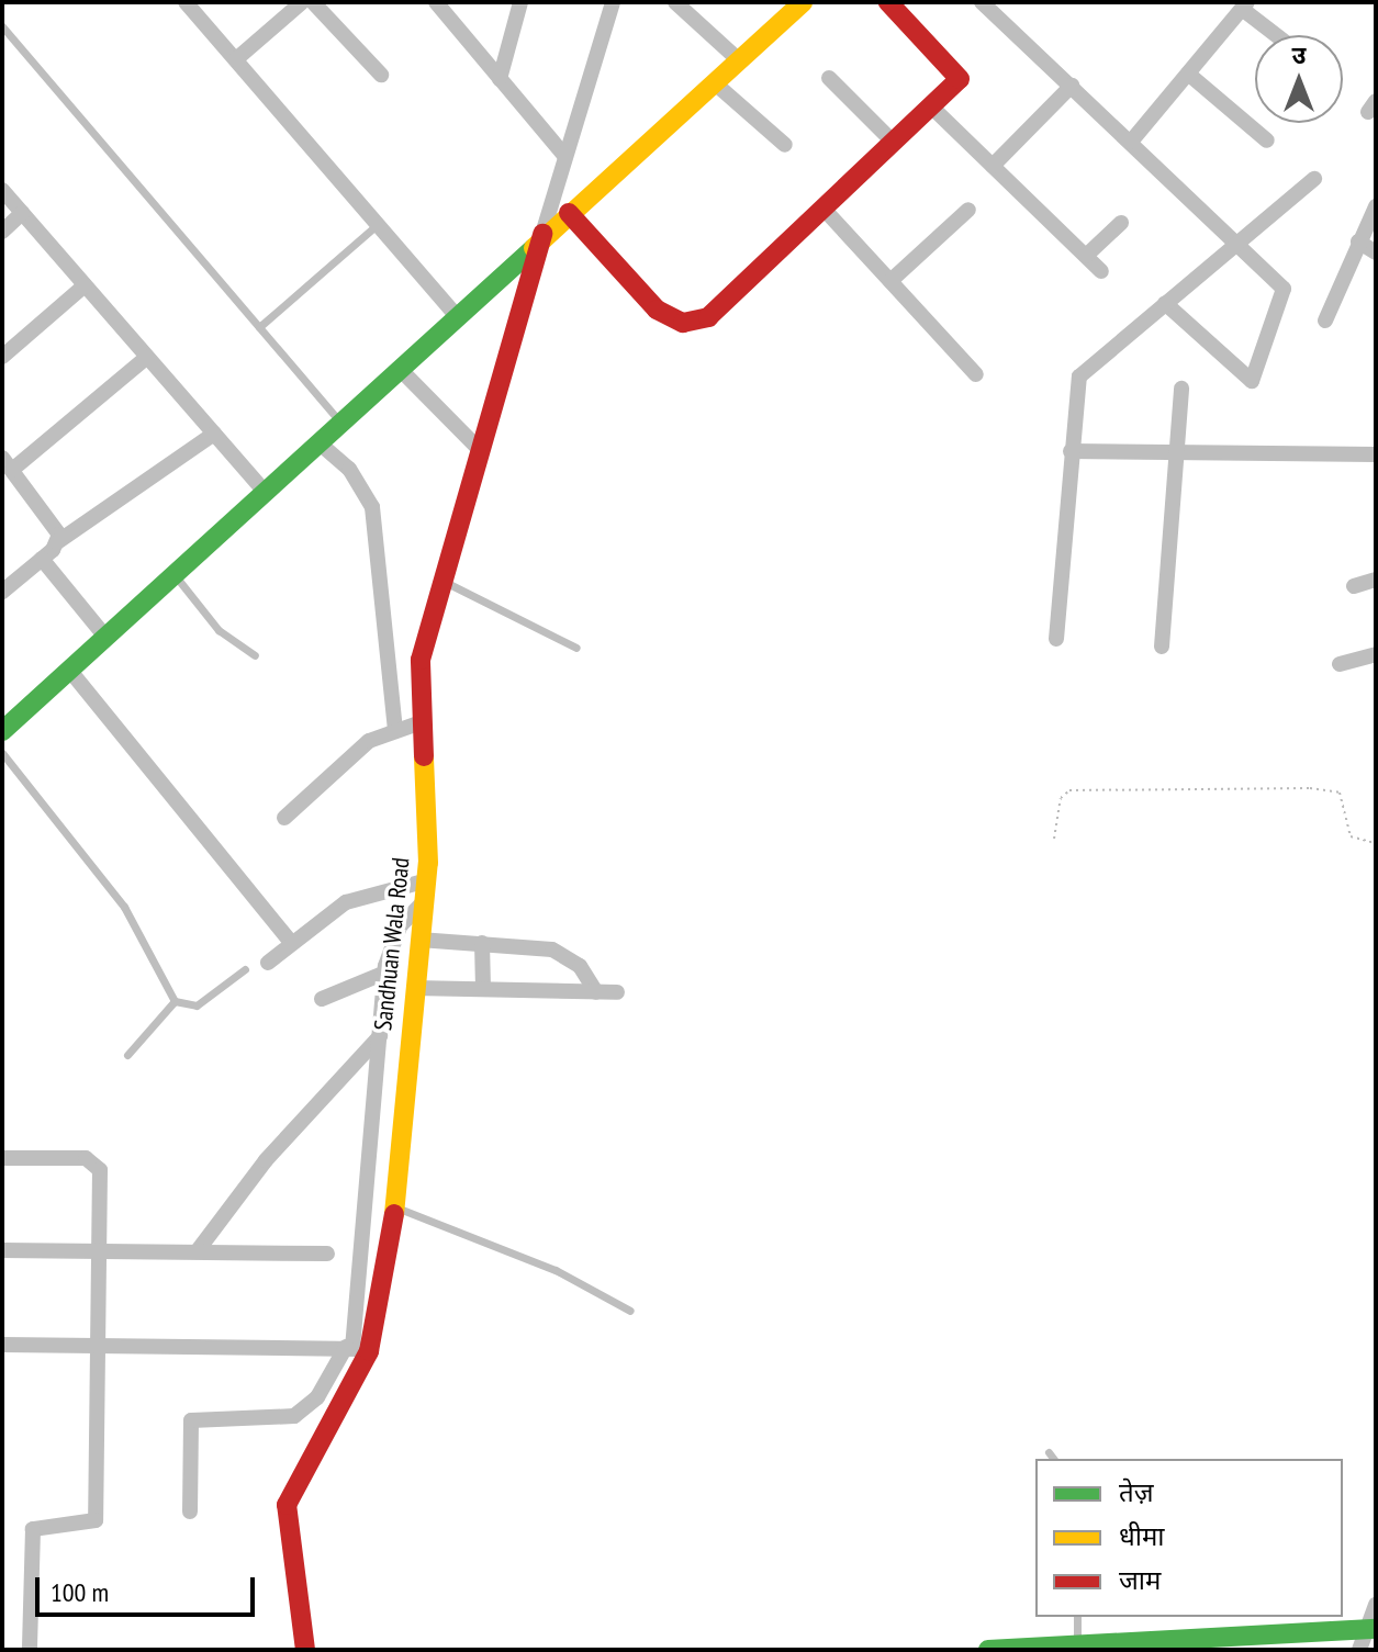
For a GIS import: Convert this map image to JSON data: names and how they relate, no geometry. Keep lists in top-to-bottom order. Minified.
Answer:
{"streets":{"main road":["Sandhuan Wala Road"]},"legend":["तेज़","धीमा","जाम"],"scale_bar":"100 m","north":"top"}
